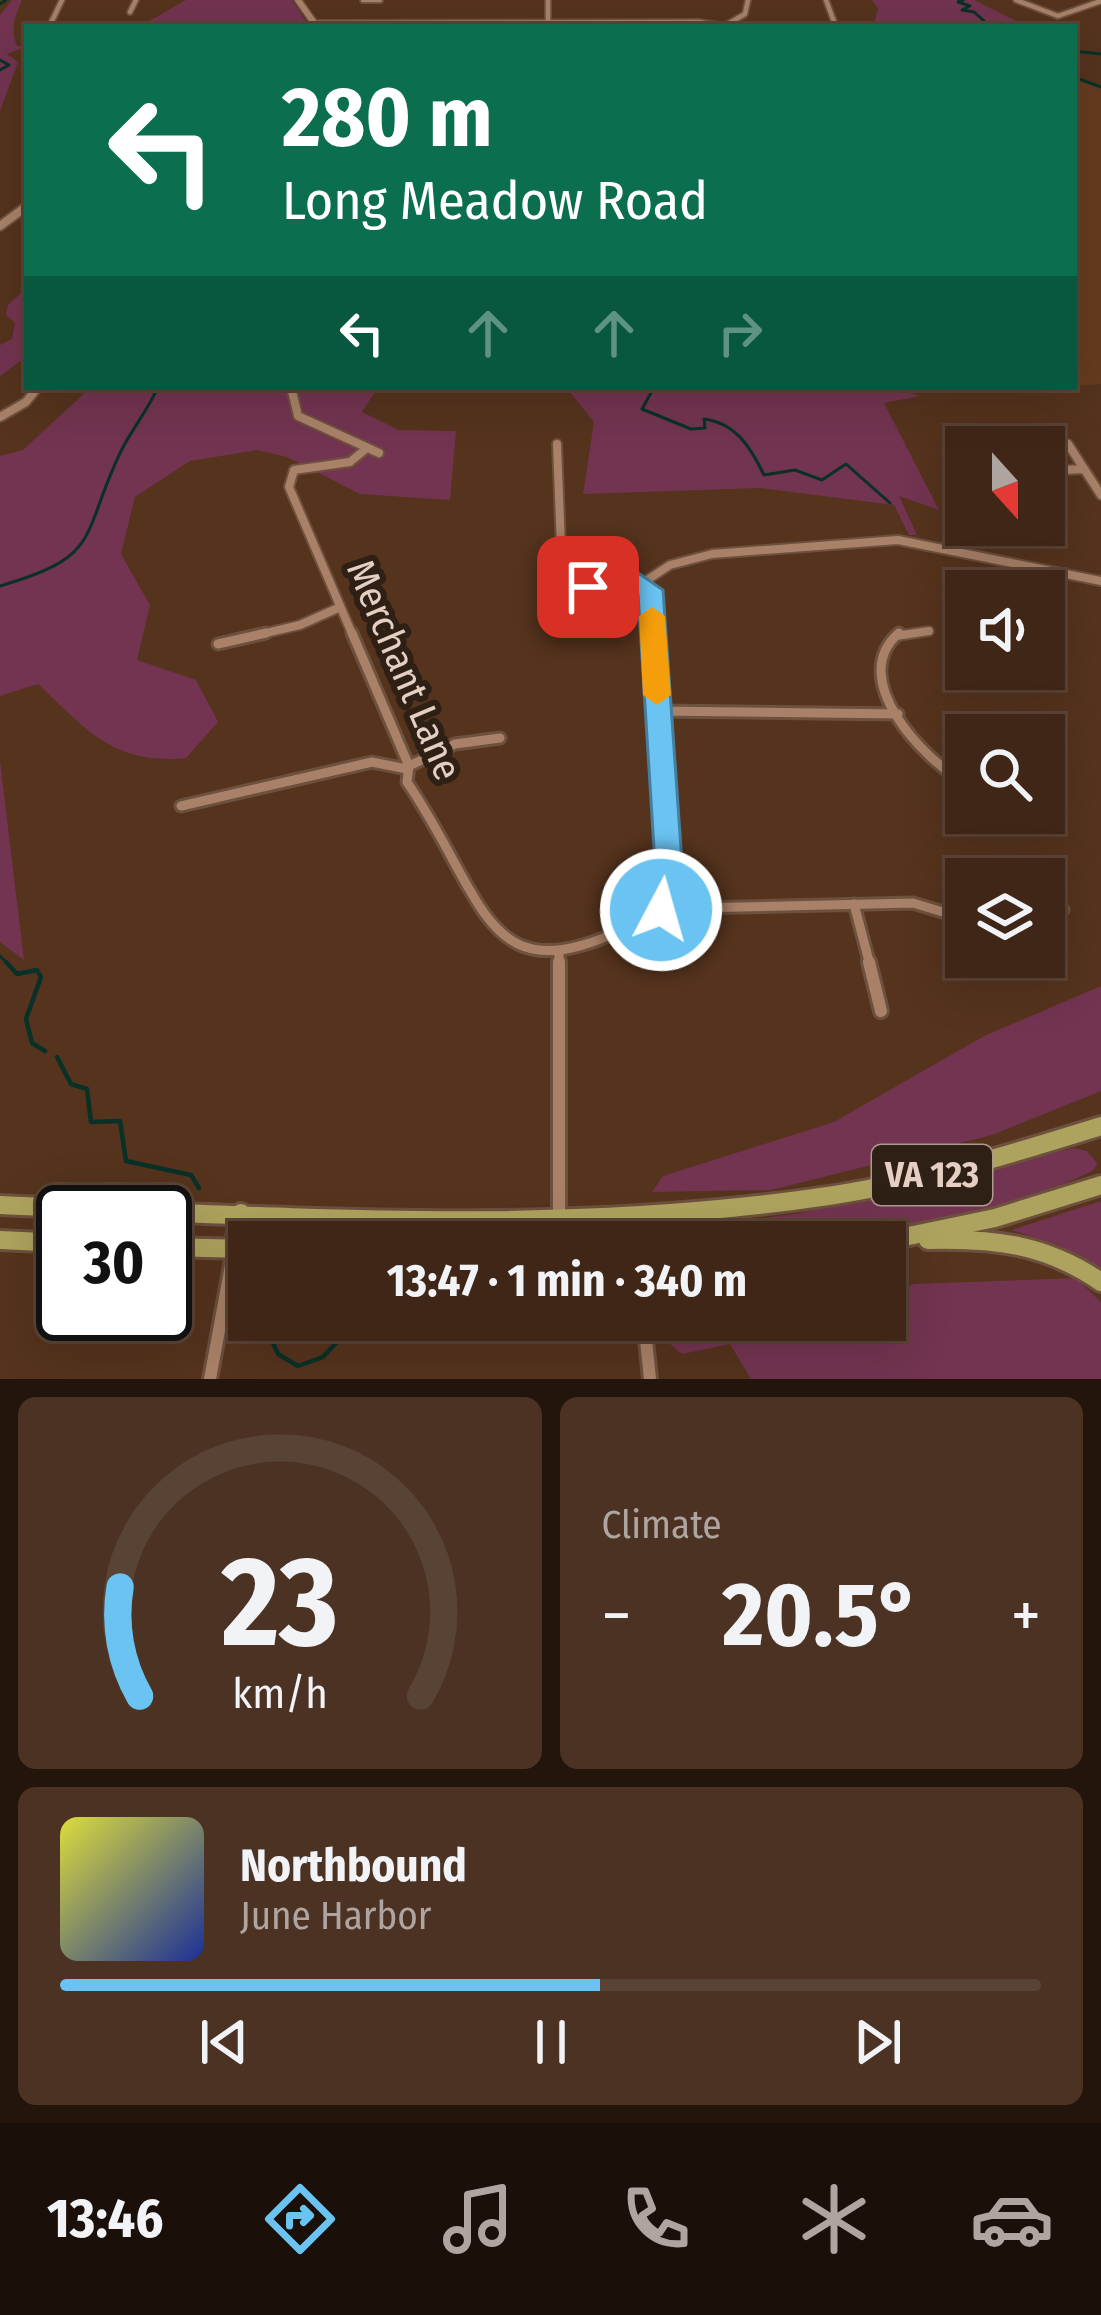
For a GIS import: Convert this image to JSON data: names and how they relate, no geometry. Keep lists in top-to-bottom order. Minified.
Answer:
{"streets":{"main road":["VA 123"],"street":["Merchant Lane"]},"north":"bottom","page":{"turn":["280 m","Long Meadow Road"],"limit":"30","trip":"13:47 · 1 min · 340 m","tile":"Climate","heat":["−","20.5°","+"],"song":["Northbound","June Harbor"],"tabs":"13:46","gauge":["23","km/h"]}}
